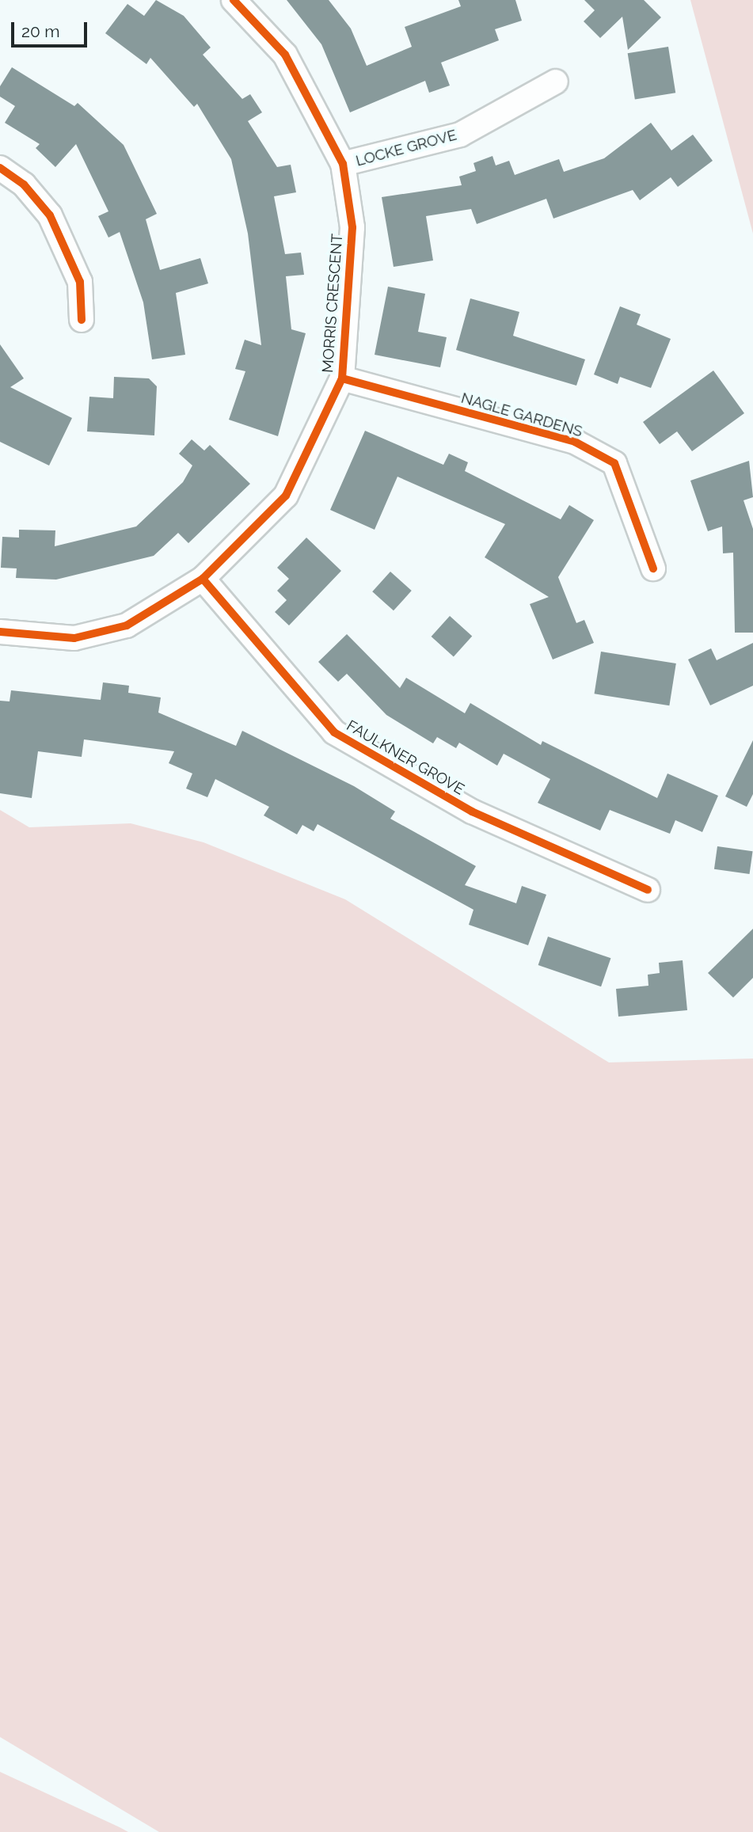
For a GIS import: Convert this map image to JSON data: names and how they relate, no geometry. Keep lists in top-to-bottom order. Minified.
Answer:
{"streets":{"street":["LOCKE GROVE","MORRIS CRESCENT","NAGLE GARDENS","FAULKNER GROVE"]},"crossings":[["LOCKE GROVE","MORRIS CRESCENT"],["MORRIS CRESCENT","NAGLE GARDENS"],["MORRIS CRESCENT","FAULKNER GROVE"]],"scale_bar":"20 m"}
